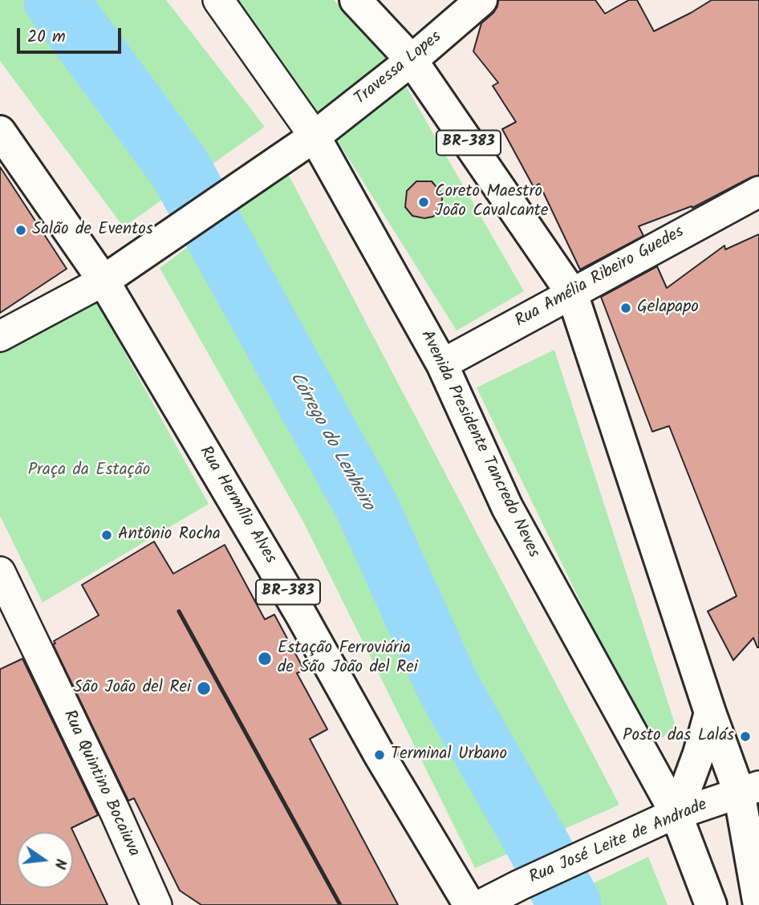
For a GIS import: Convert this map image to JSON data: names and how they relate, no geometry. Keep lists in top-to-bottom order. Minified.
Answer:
{"streets":{"main road":["Travessa Lopes","BR-383","Avenida Presidente Tancredo Neves","Rua Hermílio Alves"],"street":["Rua Amélia Ribeiro Guedes","Rua Quintino Bocaiuva","Rua José Leite de Andrade"]},"crossings":[["Travessa Lopes","BR-383"],["Travessa Lopes","Avenida Presidente Tancredo Neves"],["Travessa Lopes","Rua Hermílio Alves"],["BR-383","Rua Amélia Ribeiro Guedes"],["BR-383","Rua Hermílio Alves"],["BR-383","Rua José Leite de Andrade"],["Rua Amélia Ribeiro Guedes","Avenida Presidente Tancredo Neves"],["Avenida Presidente Tancredo Neves","Rua José Leite de Andrade"]],"water":["Córrego do Lenheiro"],"parks":["Praça da Estação"],"places":["Coreto Maestro João Cavalcante","Salão de Eventos","Gelapapo","Antônio Rocha","Estação Ferroviária de São João del Rei","São João del Rei","Posto das Lalás","Terminal Urbano"],"scale_bar":"20 m","north":"right"}
